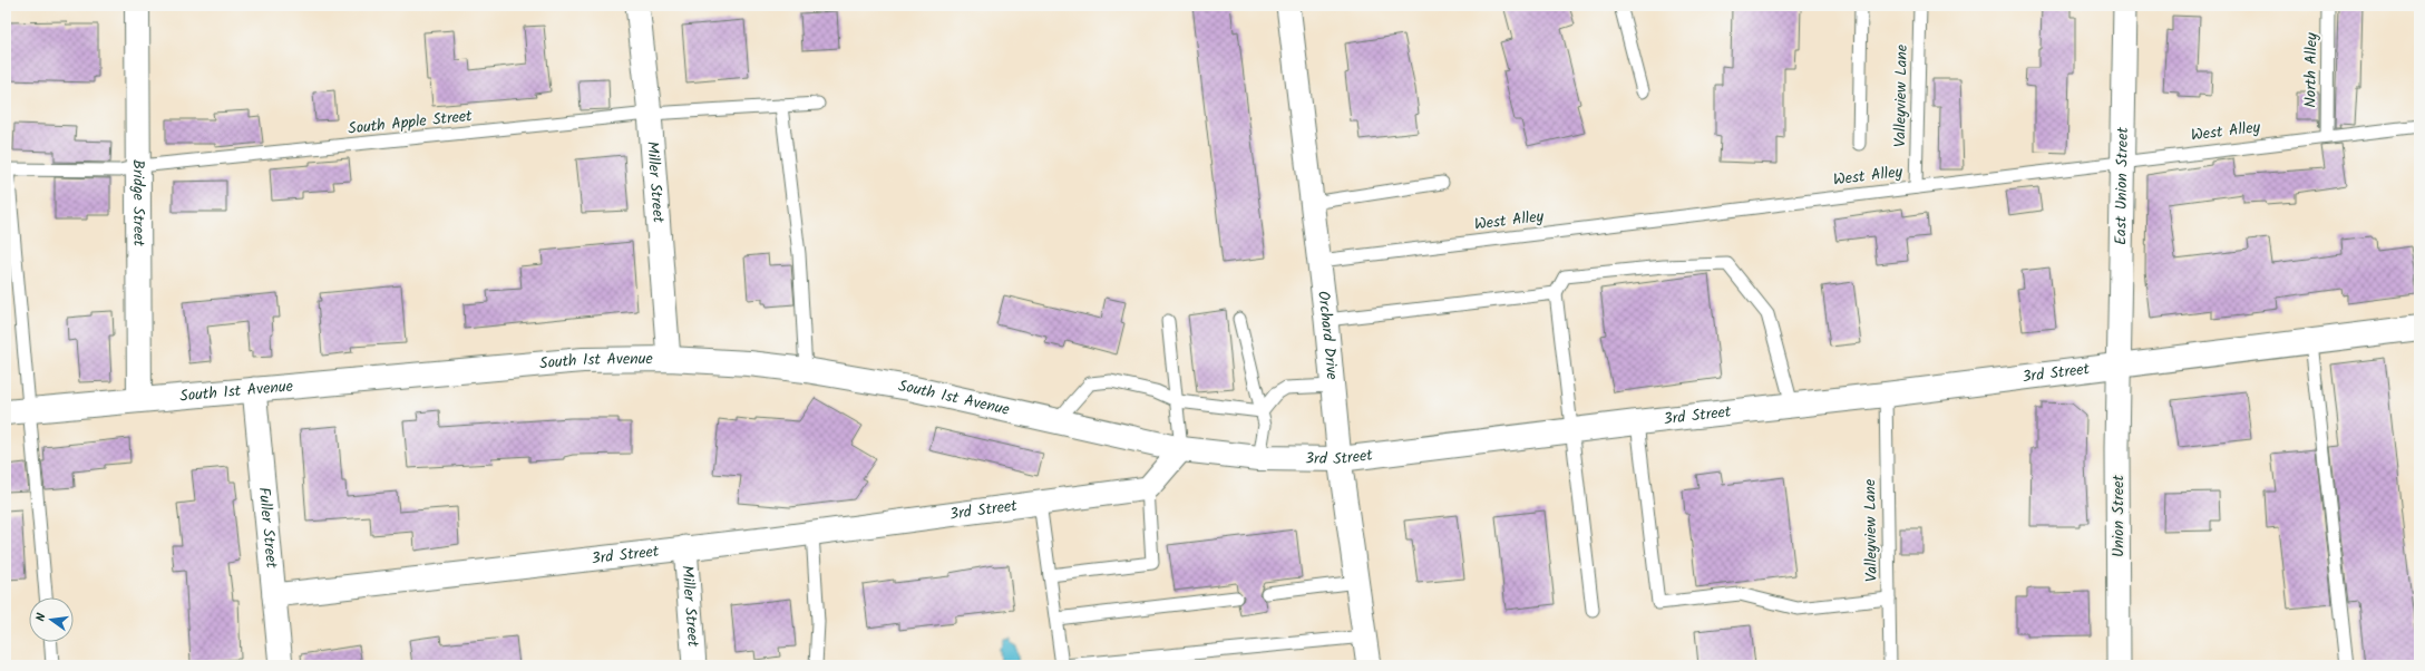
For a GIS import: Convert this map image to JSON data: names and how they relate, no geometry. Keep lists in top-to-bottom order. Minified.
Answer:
{"streets":{"main road":["Bridge Street","South 1st Avenue","3rd Street"],"street":["Miller Street","East Union Street","Orchard Drive","Union Street","Fuller Street"],"lane":["North Alley","Valleyview Lane","South Apple Street","West Alley"]},"crossings":[["North Alley","West Alley"],["Valleyview Lane","West Alley"],["Valleyview Lane","3rd Street"],["South Apple Street","Miller Street"],["South Apple Street","Bridge Street"],["West Alley","East Union Street"],["West Alley","Orchard Drive"],["Miller Street","South 1st Avenue"],["Miller Street","3rd Street"],["East Union Street","3rd Street"],["East Union Street","Union Street"],["Bridge Street","South 1st Avenue"],["Orchard Drive","3rd Street"],["South 1st Avenue","3rd Street"],["South 1st Avenue","Fuller Street"],["3rd Street","Union Street"],["3rd Street","Fuller Street"]],"north":"left"}
